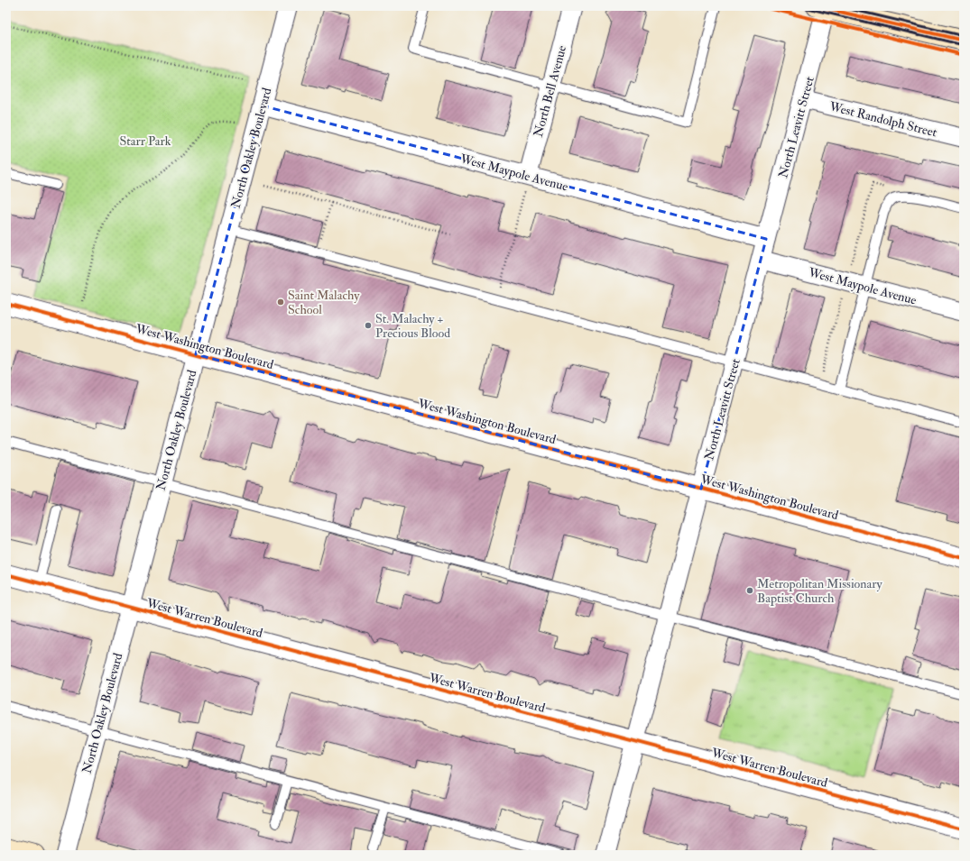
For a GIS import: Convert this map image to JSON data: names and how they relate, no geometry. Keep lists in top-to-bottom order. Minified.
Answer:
{"streets":{"street":["North Bell Avenue","West Randolph Street","North Leavitt Street","North Oakley Boulevard","West Maypole Avenue","West Washington Boulevard","West Warren Boulevard"]},"crossings":[["North Bell Avenue","West Maypole Avenue"],["West Randolph Street","North Leavitt Street"],["North Leavitt Street","West Maypole Avenue"],["North Leavitt Street","West Washington Boulevard"],["North Leavitt Street","West Warren Boulevard"],["North Oakley Boulevard","West Maypole Avenue"],["North Oakley Boulevard","West Washington Boulevard"],["North Oakley Boulevard","West Warren Boulevard"]],"parks":["Starr Park"],"places":["Saint Malachy School","St. Malachy + Precious Blood","Metropolitan Missionary Baptist Church"]}
